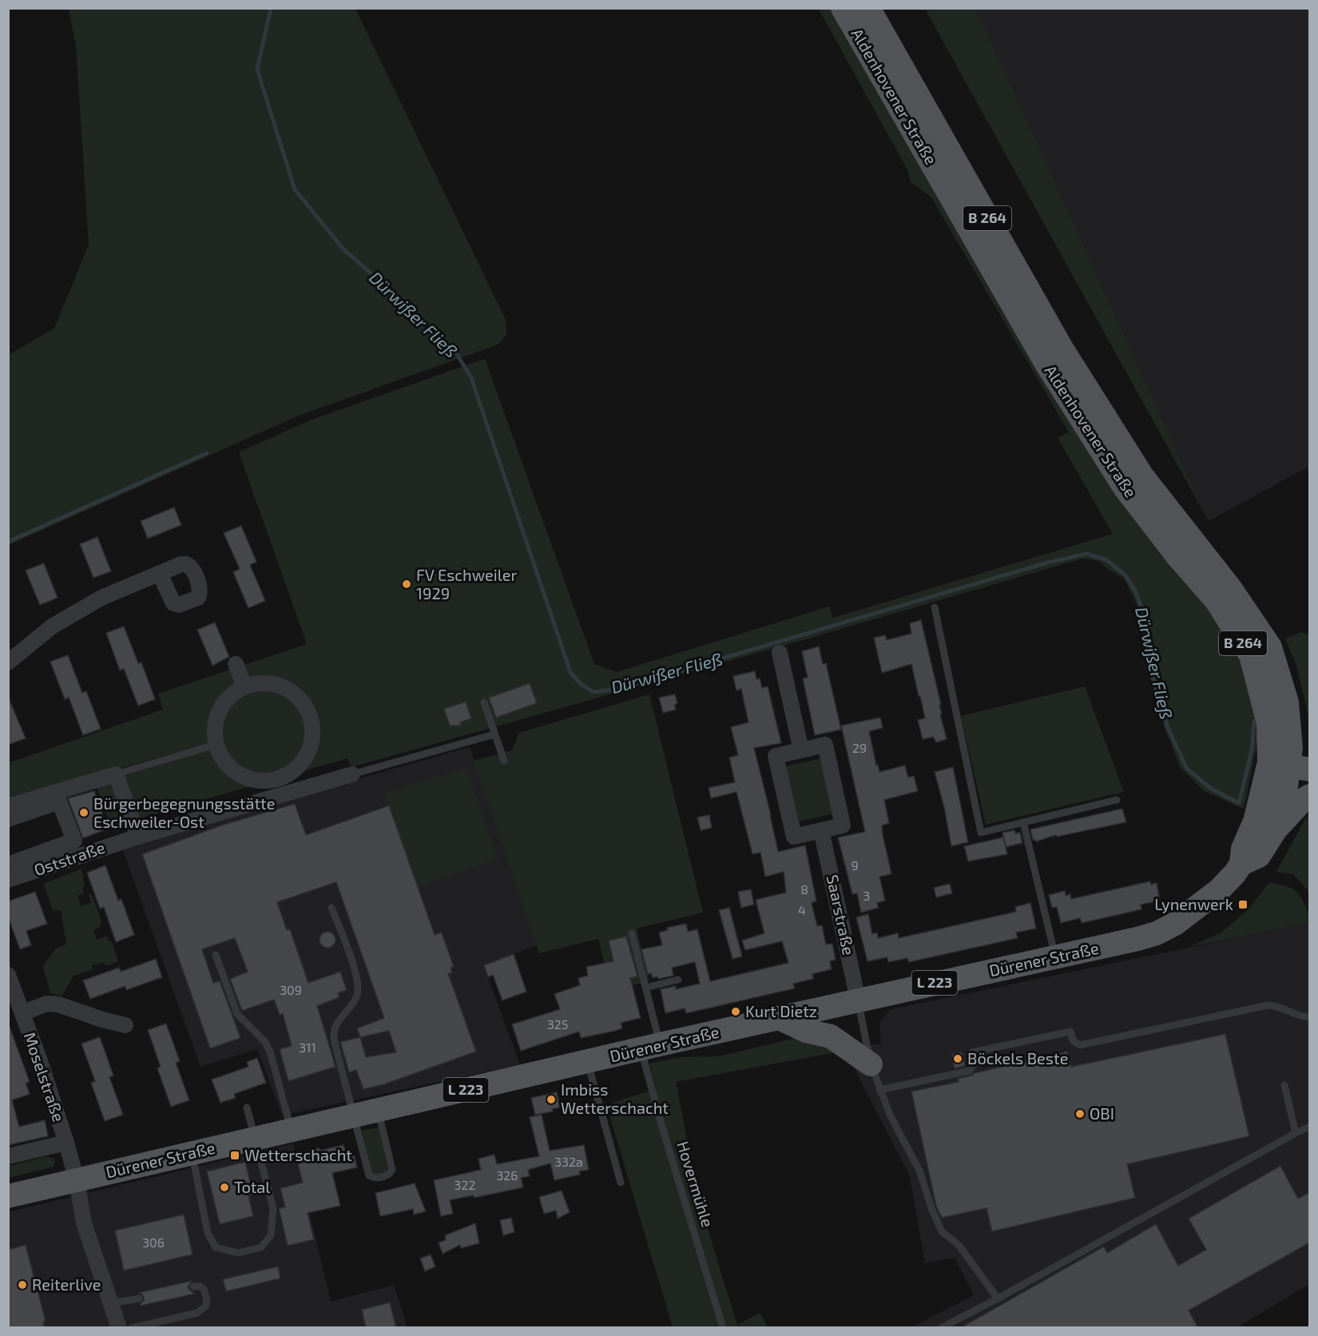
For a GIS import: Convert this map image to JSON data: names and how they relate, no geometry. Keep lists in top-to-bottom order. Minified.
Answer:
{"streets":{"main road":["Aldenhovener Straße","B 264","Dürener Straße","L 223"],"street":["Oststraße","Saarstraße","Moselstraße"],"lane":["Hovermühle"]},"crossings":[["Aldenhovener Straße","Dürener Straße"],["Saarstraße","Dürener Straße"],["Dürener Straße","Moselstraße"],["Dürener Straße","Hovermühle"]],"water":["Dürwißer Fließ"],"places":{"other":["FV Eschweiler 1929","Bürgerbegegnungsstätte Eschweiler-Ost","Kurt Dietz","Böckels Beste","Imbiss Wetterschacht","OBI","Total","Reiterlive"],"transit":["Lynenwerk","Wetterschacht"]},"house_numbers":["29","9","8","3","4","309","325","311","332a","326","322","306"]}
